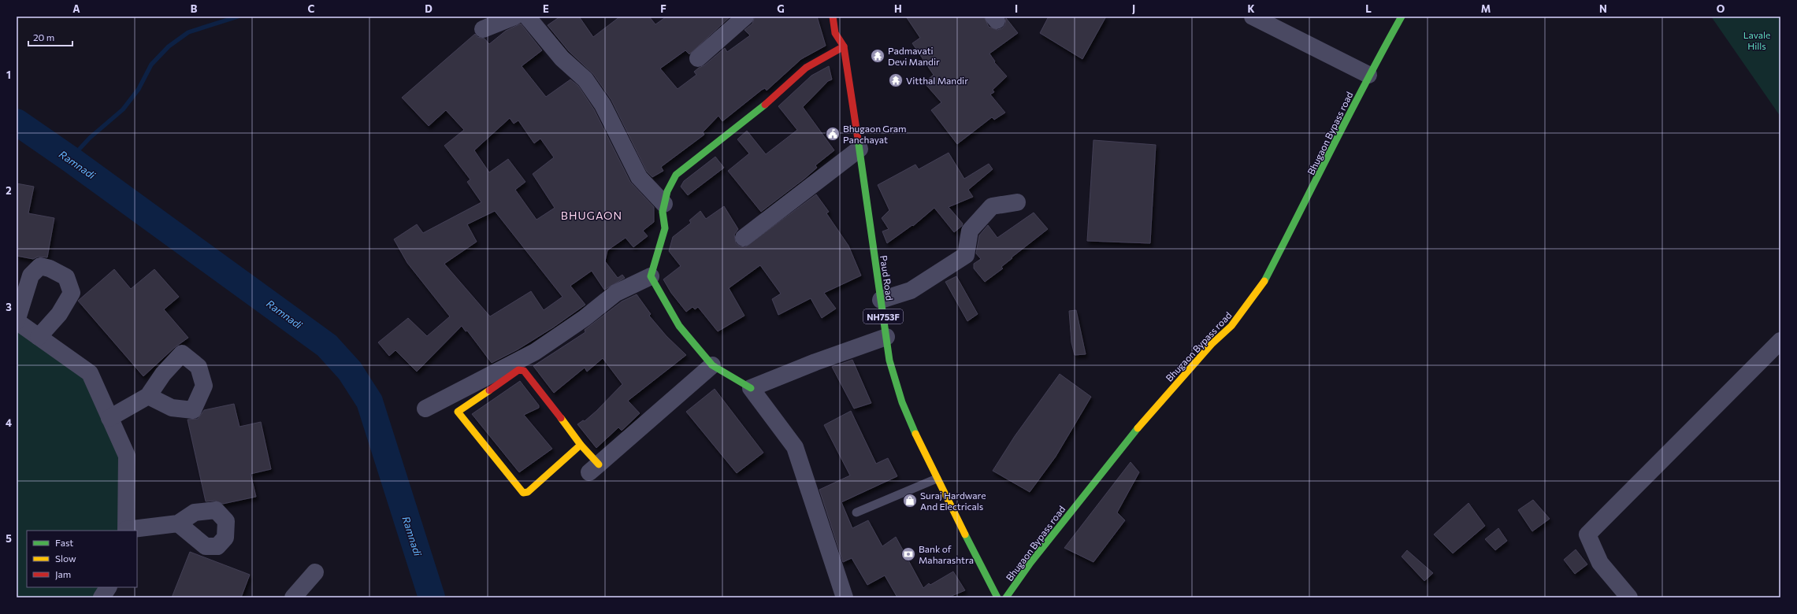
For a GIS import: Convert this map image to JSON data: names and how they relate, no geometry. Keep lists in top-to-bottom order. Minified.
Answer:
{"streets":{"street":["Bhugaon Bypass road","Paud Road","NH753F"]},"districts":["BHUGAON"],"water":["Ramnadi"],"parks":["Lavale Hills"],"places":{"temple":["Padmavati Devi Mandir","Vitthal Mandir"],"public building":["Bhugaon Gram Panchayat"],"shop":["Suraj Hardware And Electricals"],"bank":["Bank of Maharashtra"]},"legend":["Fast","Slow","Jam"],"scale_bar":"20 m","grid":{"columns":["A","B","C","D","E","F","G","H","I","J","K","L","M","N","O"],"rows":["1","2","3","4","5"]}}
